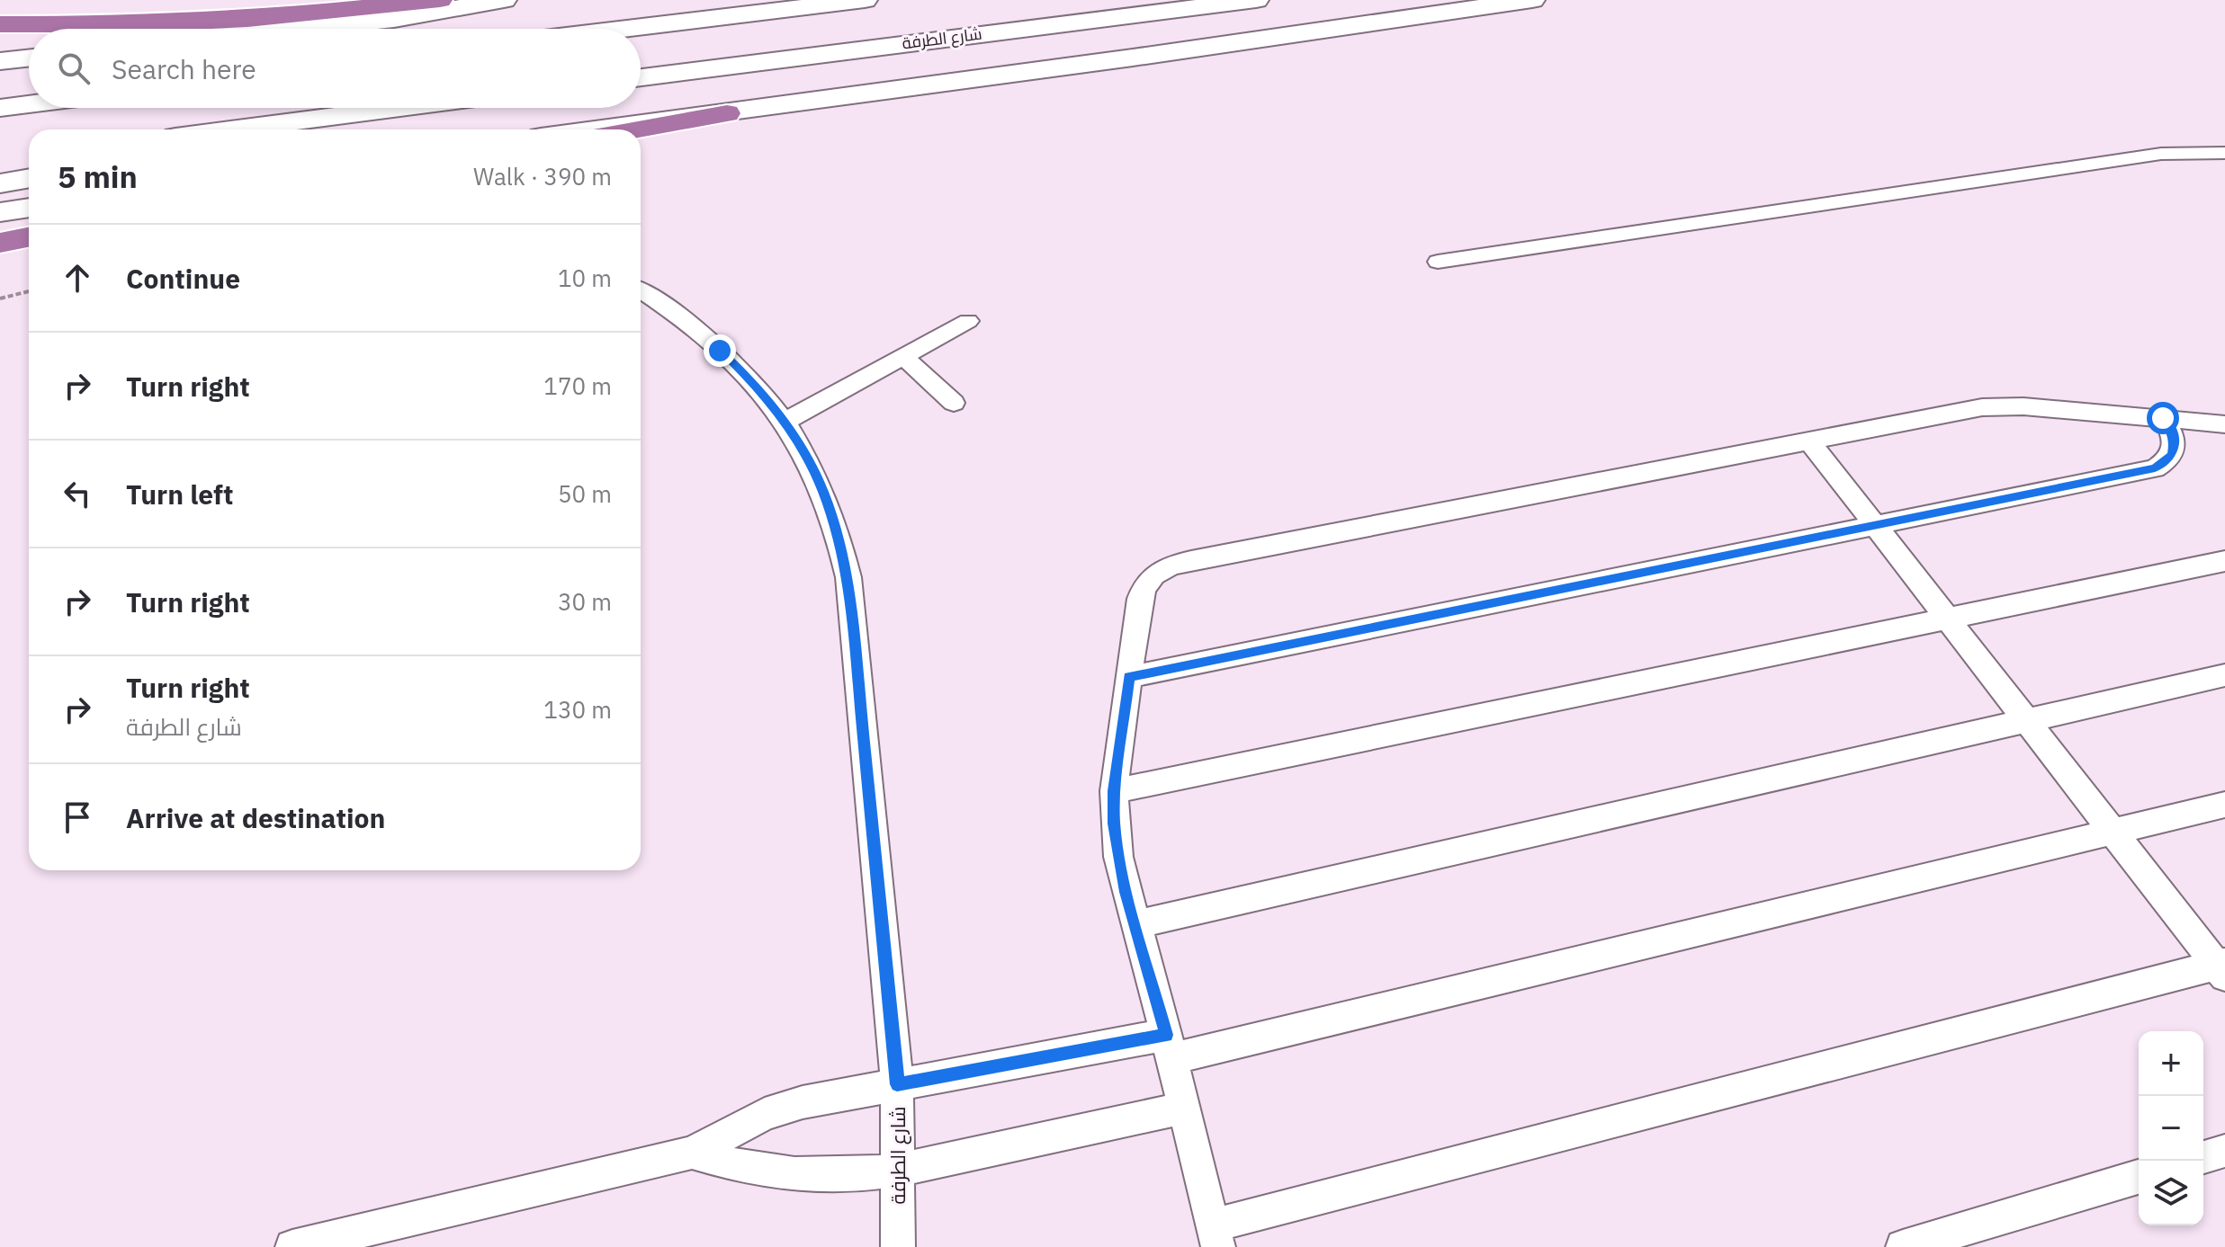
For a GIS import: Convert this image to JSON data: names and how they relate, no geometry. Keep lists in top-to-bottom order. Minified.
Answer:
{"streets":{"main road":["شارع الطرفة"]},"page":{"search":"Search here","heading":["5 min","Walk · 390 m"],"list":[["Continue","10 m"],["Turn right","170 m"],["Turn left","50 m"],["Turn right","30 m"],["Turn right","شارع الطرفة","130 m"],"Arrive at destination"],"map_buttons":["+","−"]}}
